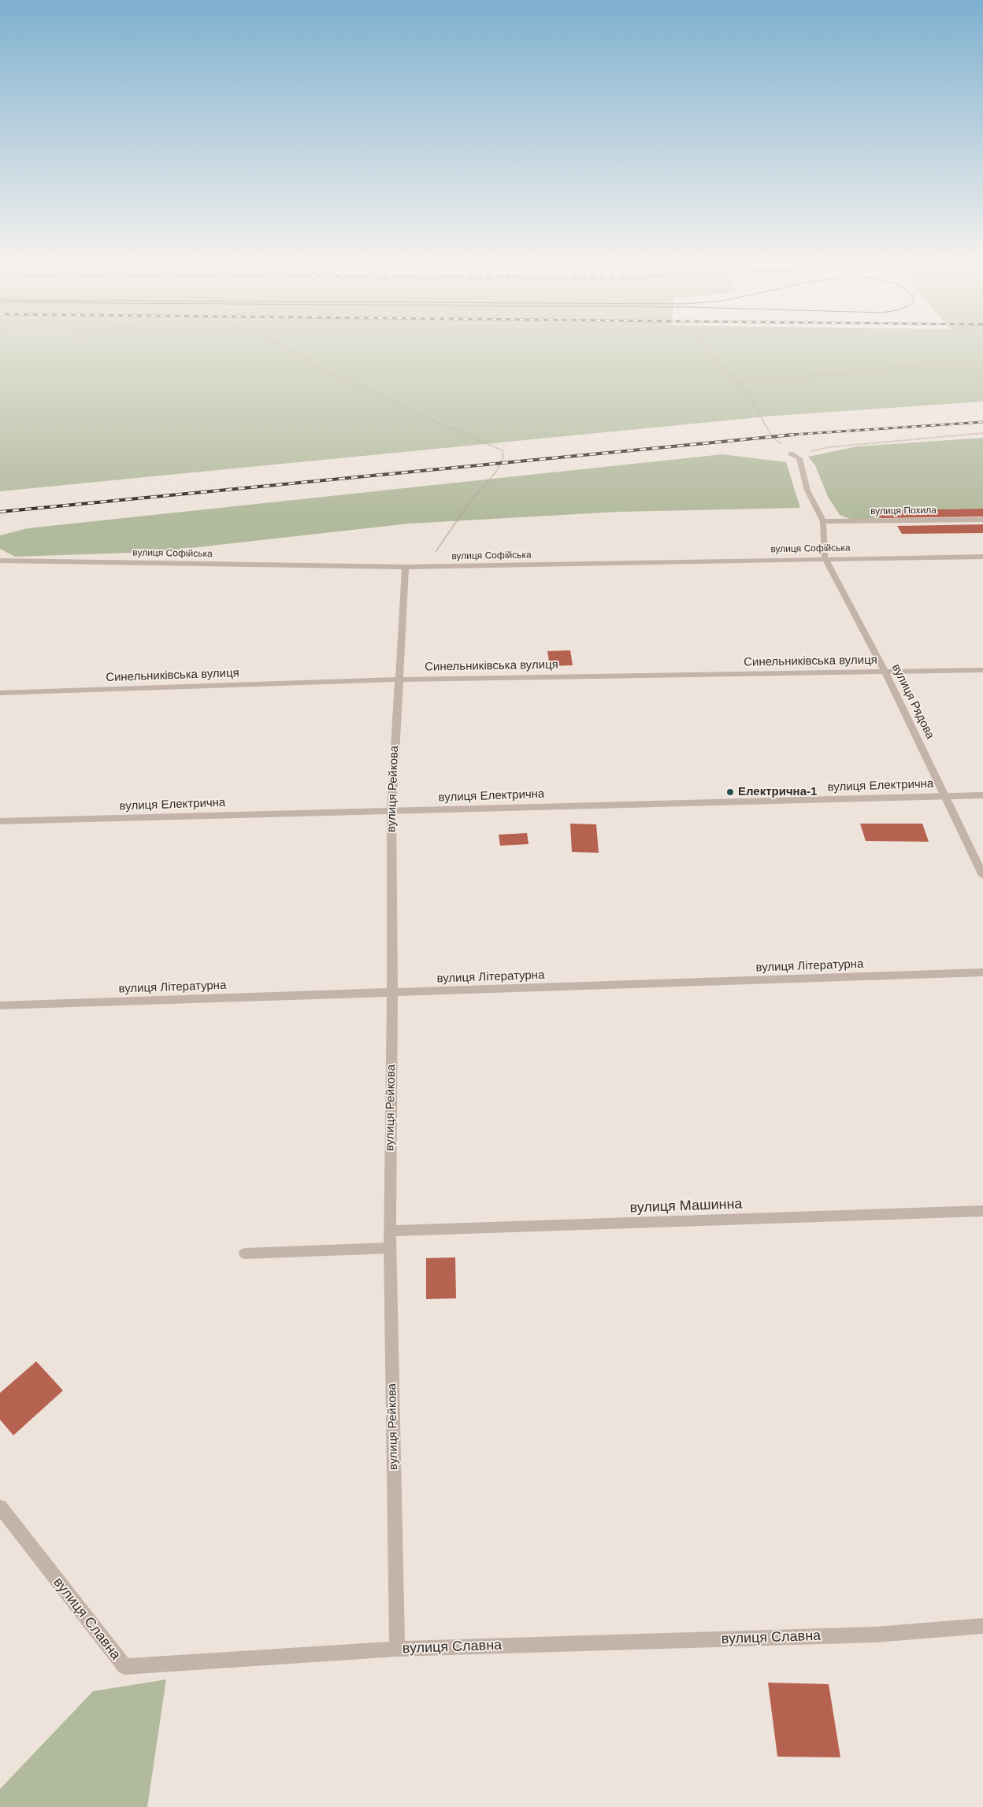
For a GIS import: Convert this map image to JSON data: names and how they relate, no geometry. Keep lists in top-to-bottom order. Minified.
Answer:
{"streets":{"street":["вулиця Похила","вулиця Софійська","Синельниківська вулиця","вулиця Рядова","вулиця Електрична","вулиця Рейкова","вулиця Літературна","вулиця Машинна","вулиця Славна"]},"crossings":[["вулиця Похила","вулиця Рядова"],["вулиця Софійська","вулиця Рядова"],["вулиця Софійська","вулиця Рейкова"],["Синельниківська вулиця","вулиця Рядова"],["Синельниківська вулиця","вулиця Рейкова"],["вулиця Рядова","вулиця Електрична"],["вулиця Електрична","вулиця Рейкова"],["вулиця Рейкова","вулиця Літературна"],["вулиця Рейкова","вулиця Машинна"],["вулиця Рейкова","вулиця Славна"]],"places":["Електрична-1"]}
